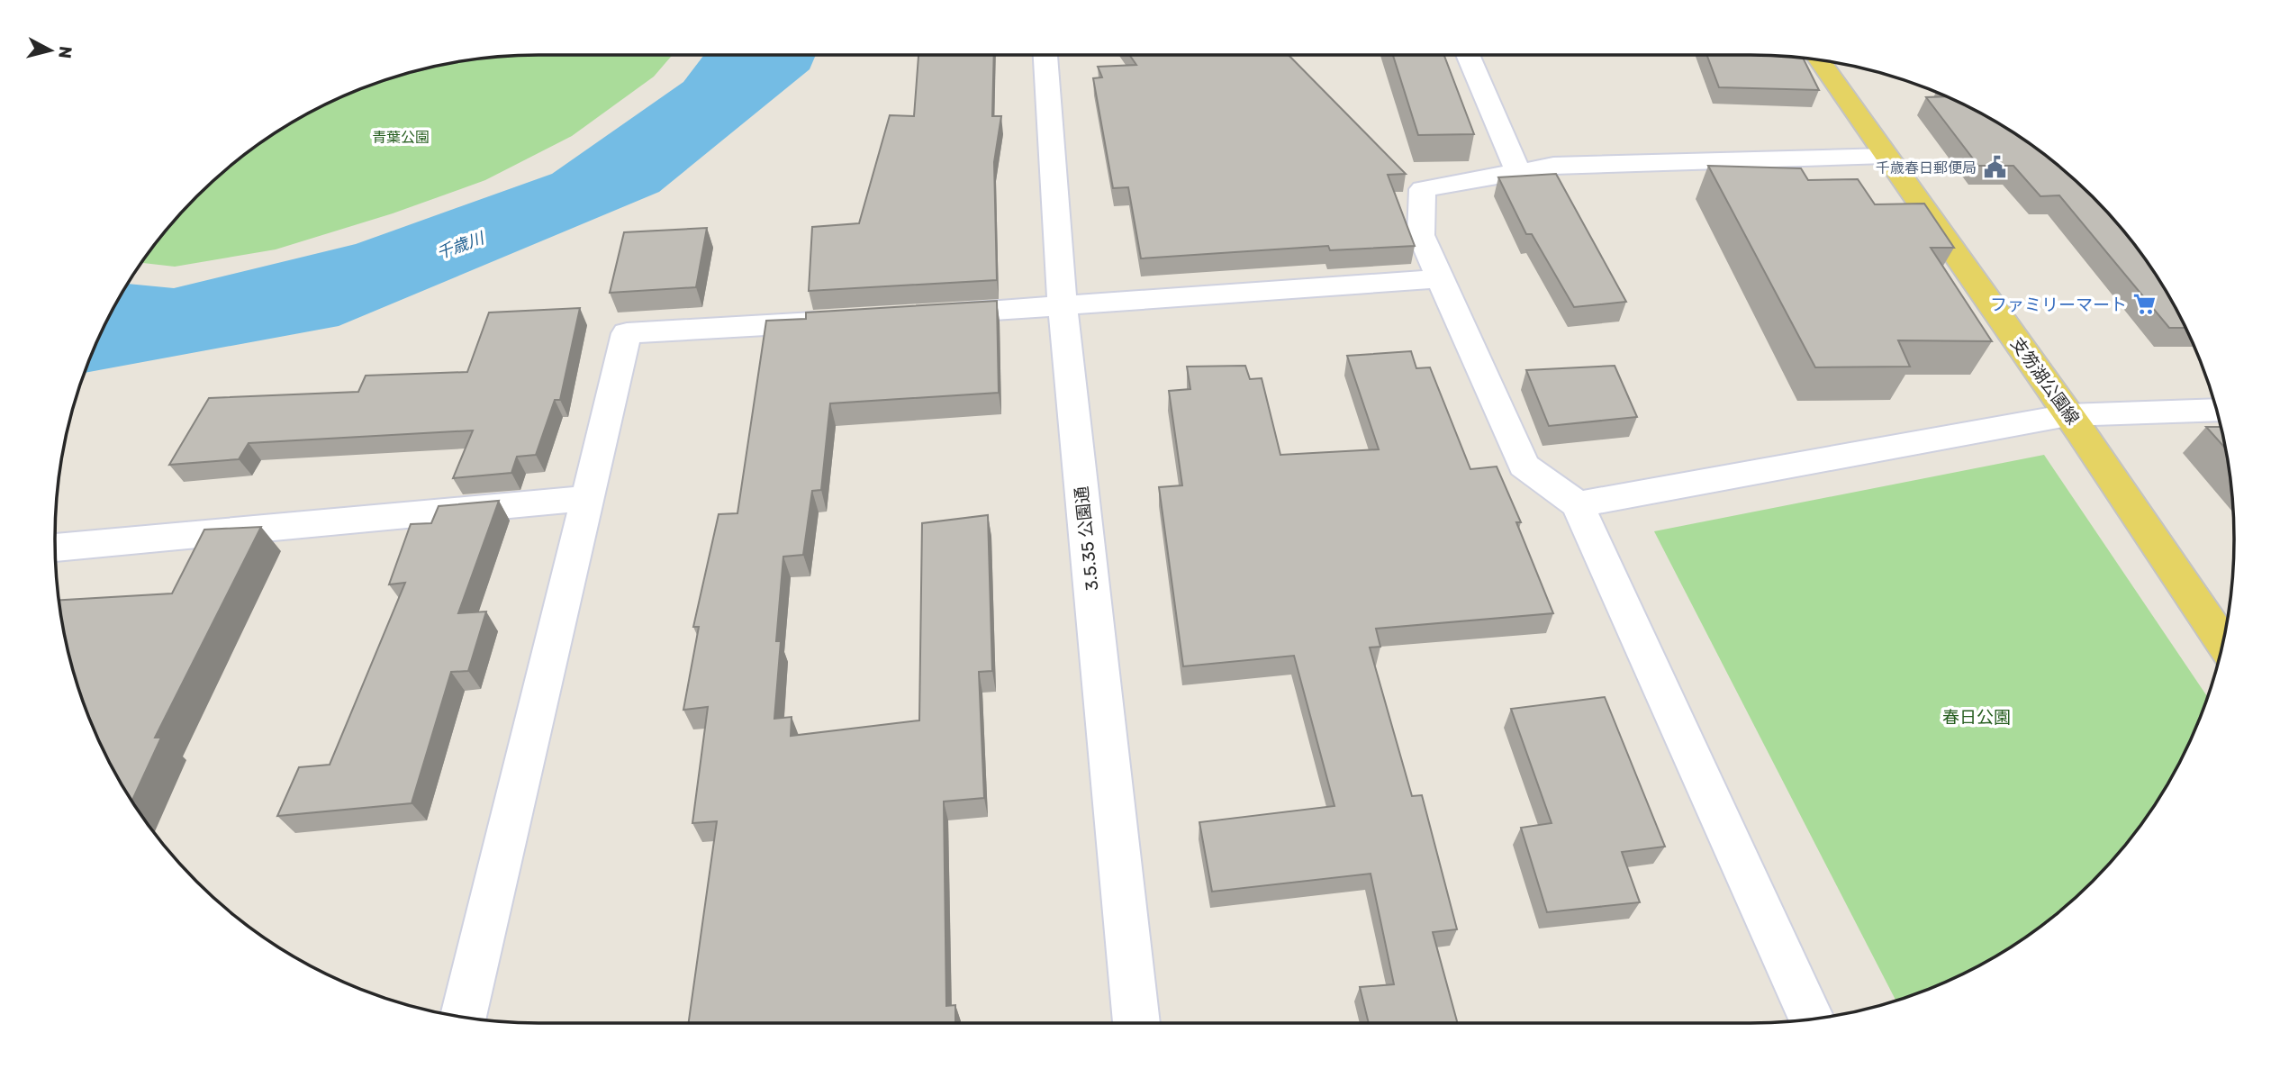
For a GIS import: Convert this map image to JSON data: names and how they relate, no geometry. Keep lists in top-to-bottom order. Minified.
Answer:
{"streets":{"main road":["支笏湖公園線"],"street":["3.5.35 公園通"]},"water":["千歳川"],"parks":["青葉公園","春日公園"],"places":{"public building":["千歳春日郵便局"],"supermarket":["ファミリーマート"]},"north":"right"}
